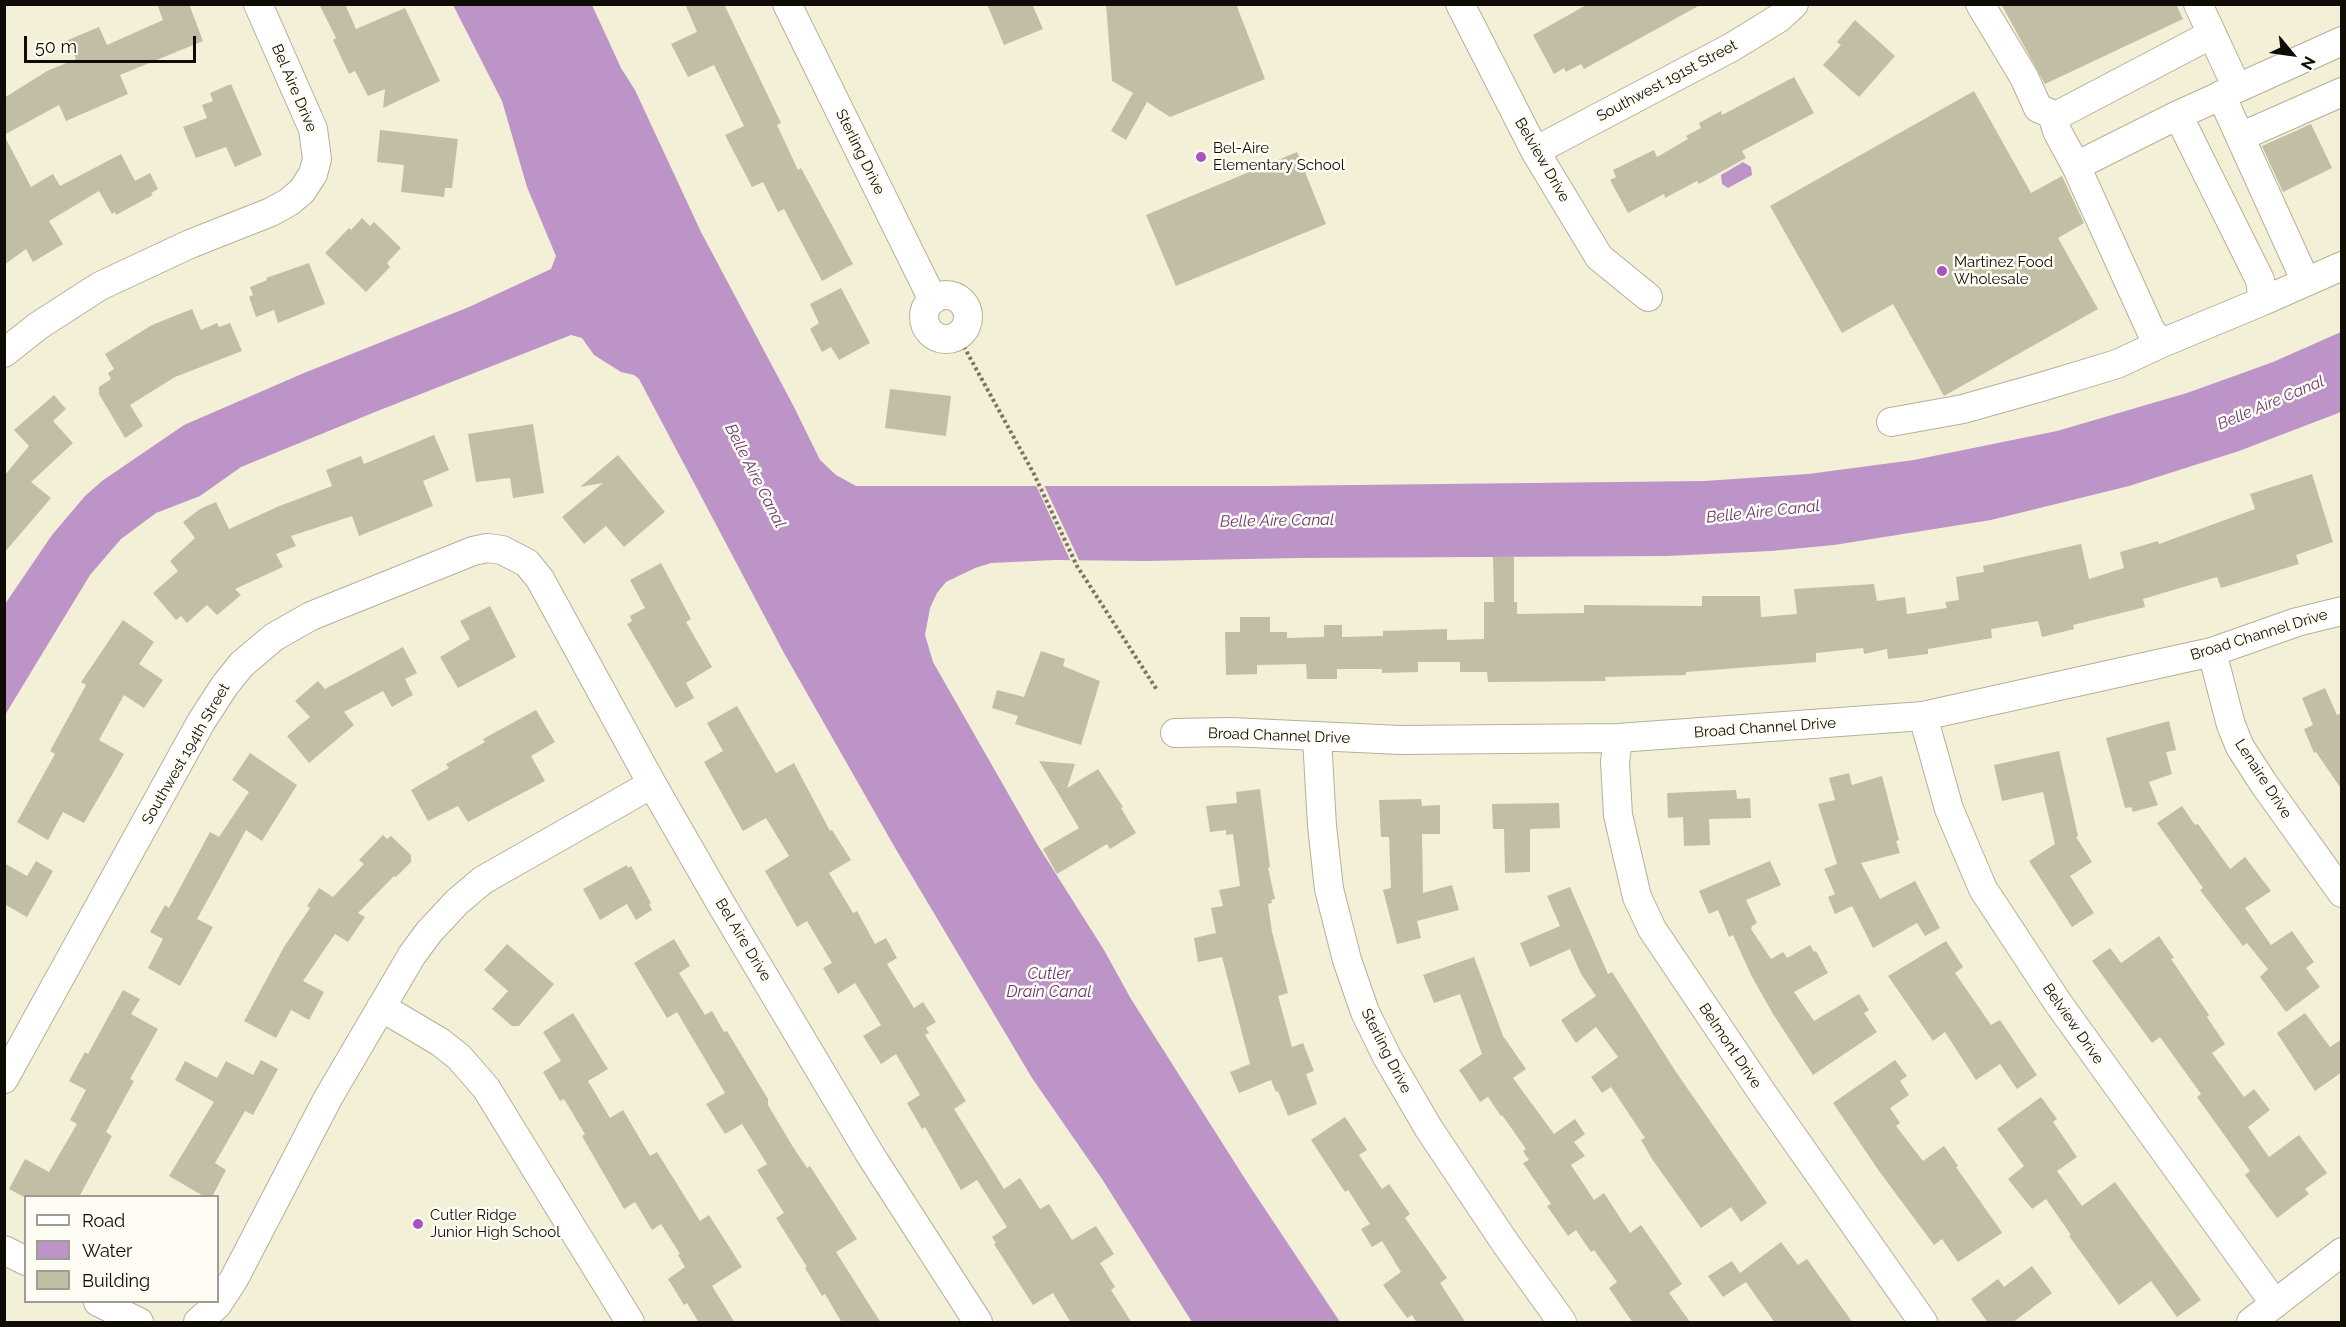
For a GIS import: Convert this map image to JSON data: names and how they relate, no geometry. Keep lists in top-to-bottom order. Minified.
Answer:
{"streets":{"street":["Southwest 191st Street","Bel Aire Drive","Sterling Drive","Belview Drive","Broad Channel Drive","Southwest 194th Street","Lenaire Drive","Belmont Drive"]},"crossings":[["Southwest 191st Street","Belview Drive"],["Bel Aire Drive","Southwest 194th Street"],["Sterling Drive","Broad Channel Drive"],["Belview Drive","Broad Channel Drive"],["Broad Channel Drive","Lenaire Drive"],["Broad Channel Drive","Belmont Drive"]],"water":["Belle Aire Canal","Cutler Drain Canal"],"places":["Bel-Aire Elementary School","Martinez Food Wholesale","Cutler Ridge Junior High School"],"legend":["Road","Water","Building"],"scale_bar":"50 m","north":"bottom right"}
